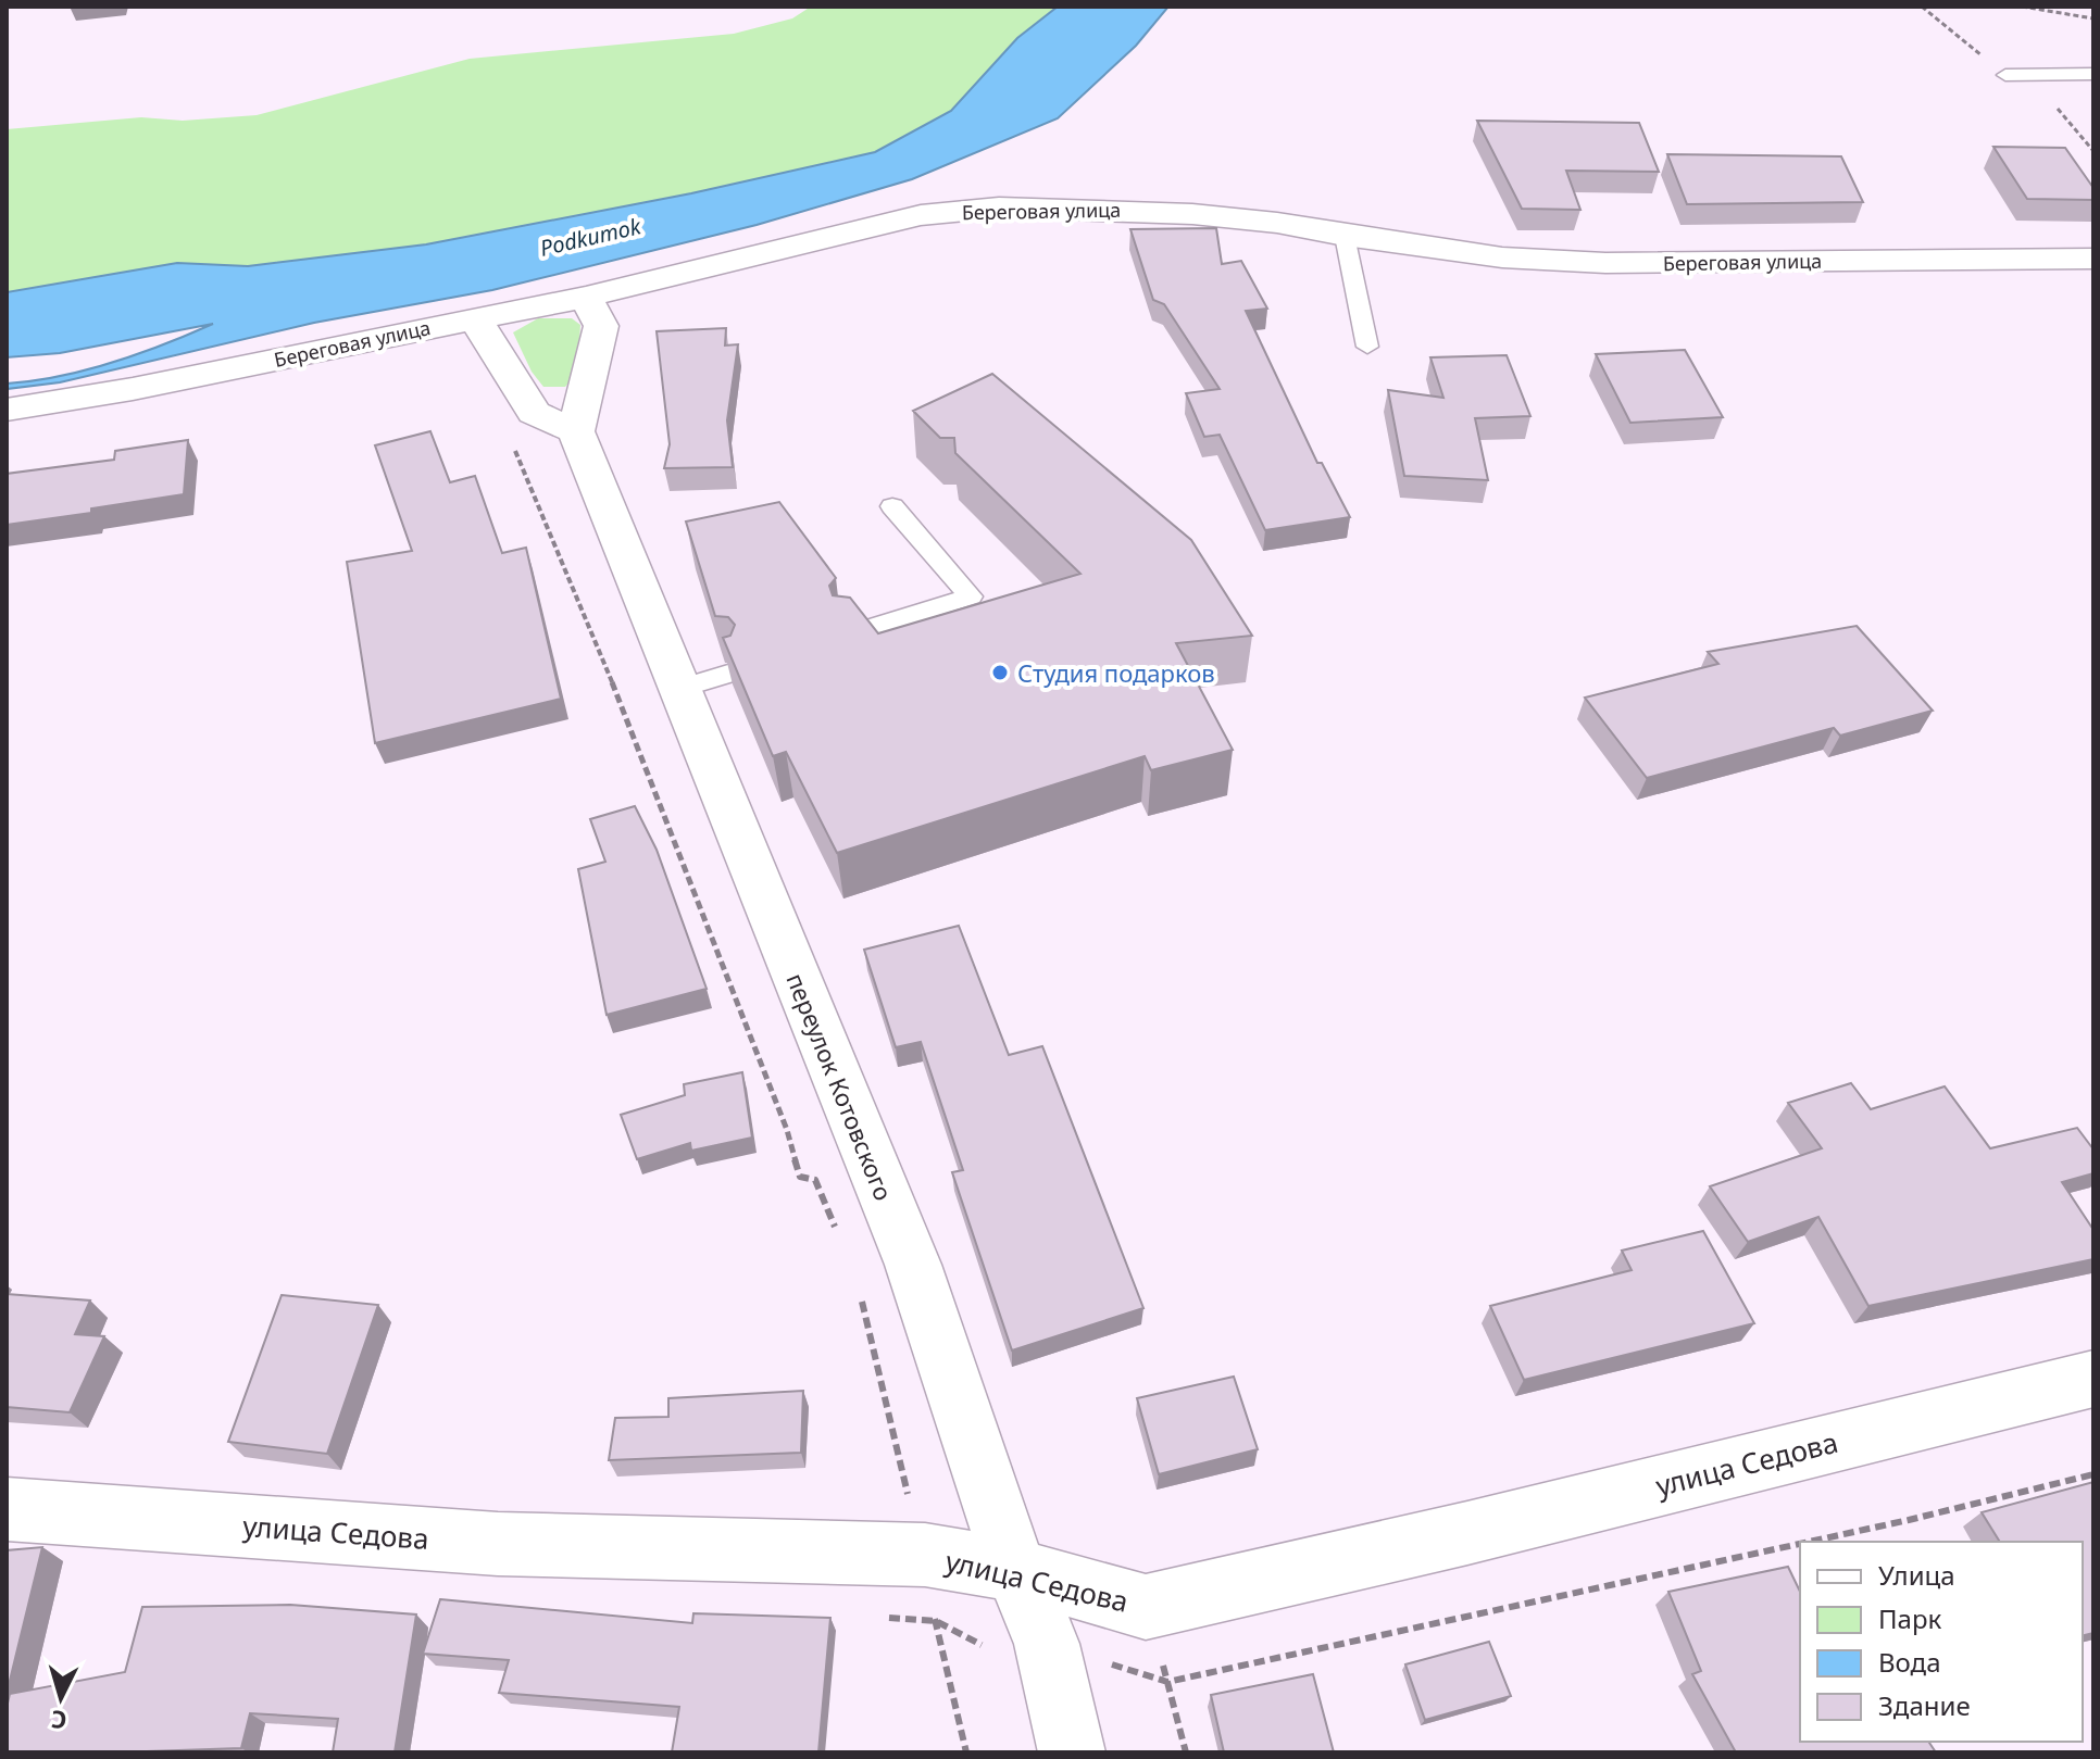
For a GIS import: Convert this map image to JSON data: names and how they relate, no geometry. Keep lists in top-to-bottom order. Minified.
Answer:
{"streets":{"street":["Береговая улица","переулок Котовского","улица Седова"]},"crossings":[["Береговая улица","переулок Котовского"],["переулок Котовского","улица Седова"]],"water":["Podkumok"],"places":["Студия подарков"],"legend":["Улица","Парк","Вода","Здание"],"north":"bottom"}
